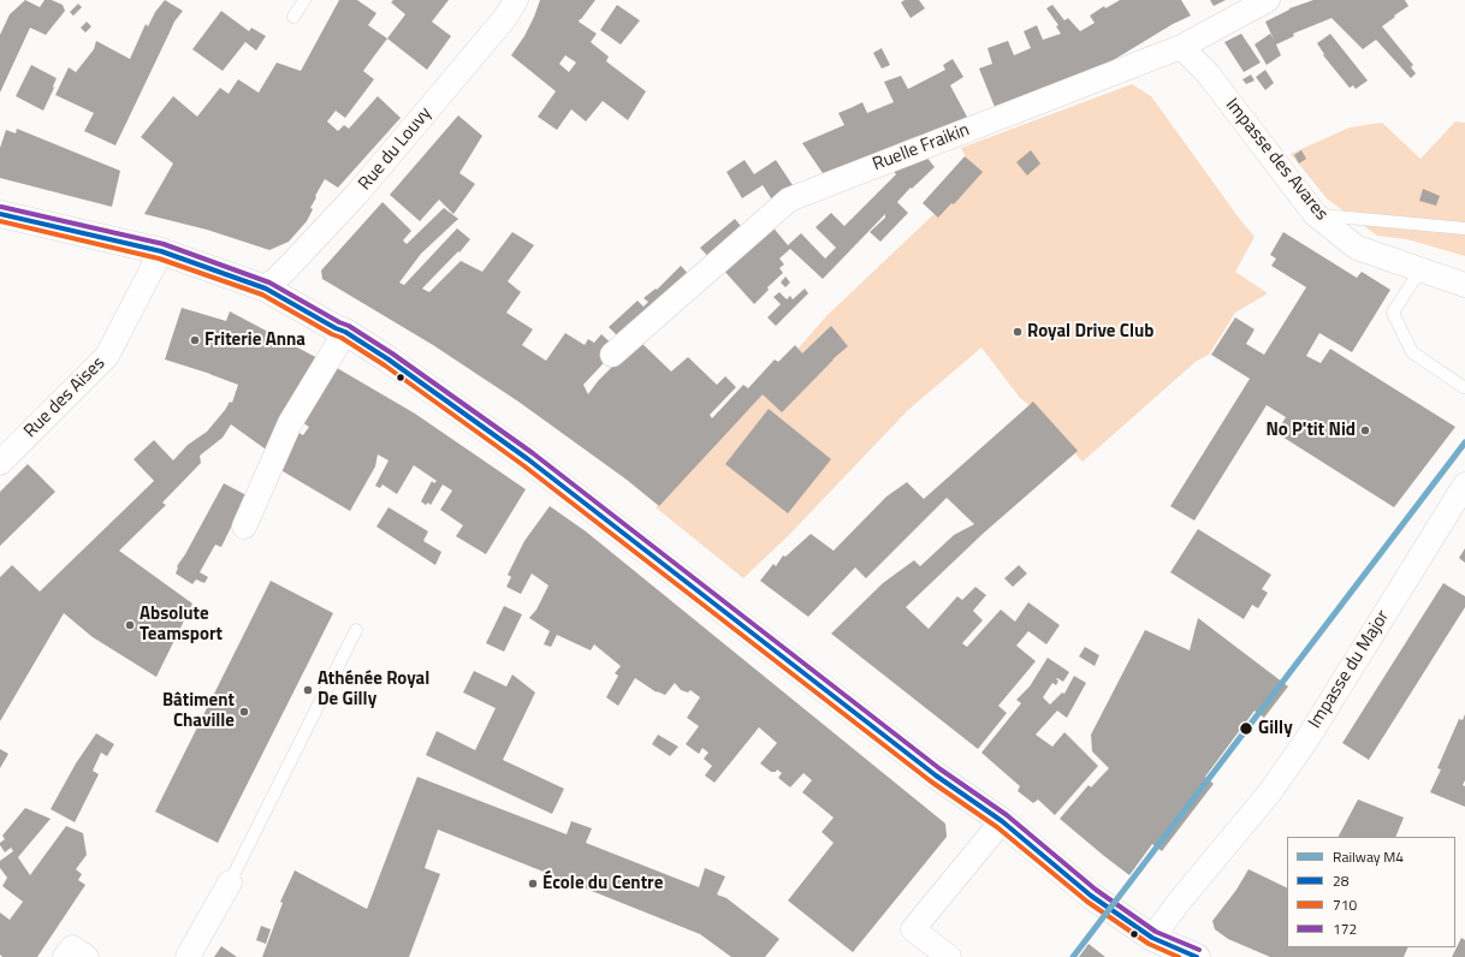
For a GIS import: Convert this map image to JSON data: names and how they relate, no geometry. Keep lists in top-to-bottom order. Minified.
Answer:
{"streets":{"street":["Ruelle Fraikin","Rue du Louvy","Impasse des Avares","Rue des Aises","Impasse du Major"]},"crossings":[["Ruelle Fraikin","Impasse des Avares"]],"places":["Royal Drive Club","Friterie Anna","No P'tit Nid","Absolute Teamsport","Athénée Royal De Gilly","Bâtiment Chaville","Gilly","École du Centre"],"lines":["transit line 172","transit line 28","transit line 710","rail line M4"],"legend":["Railway M4","28","710","172"]}
